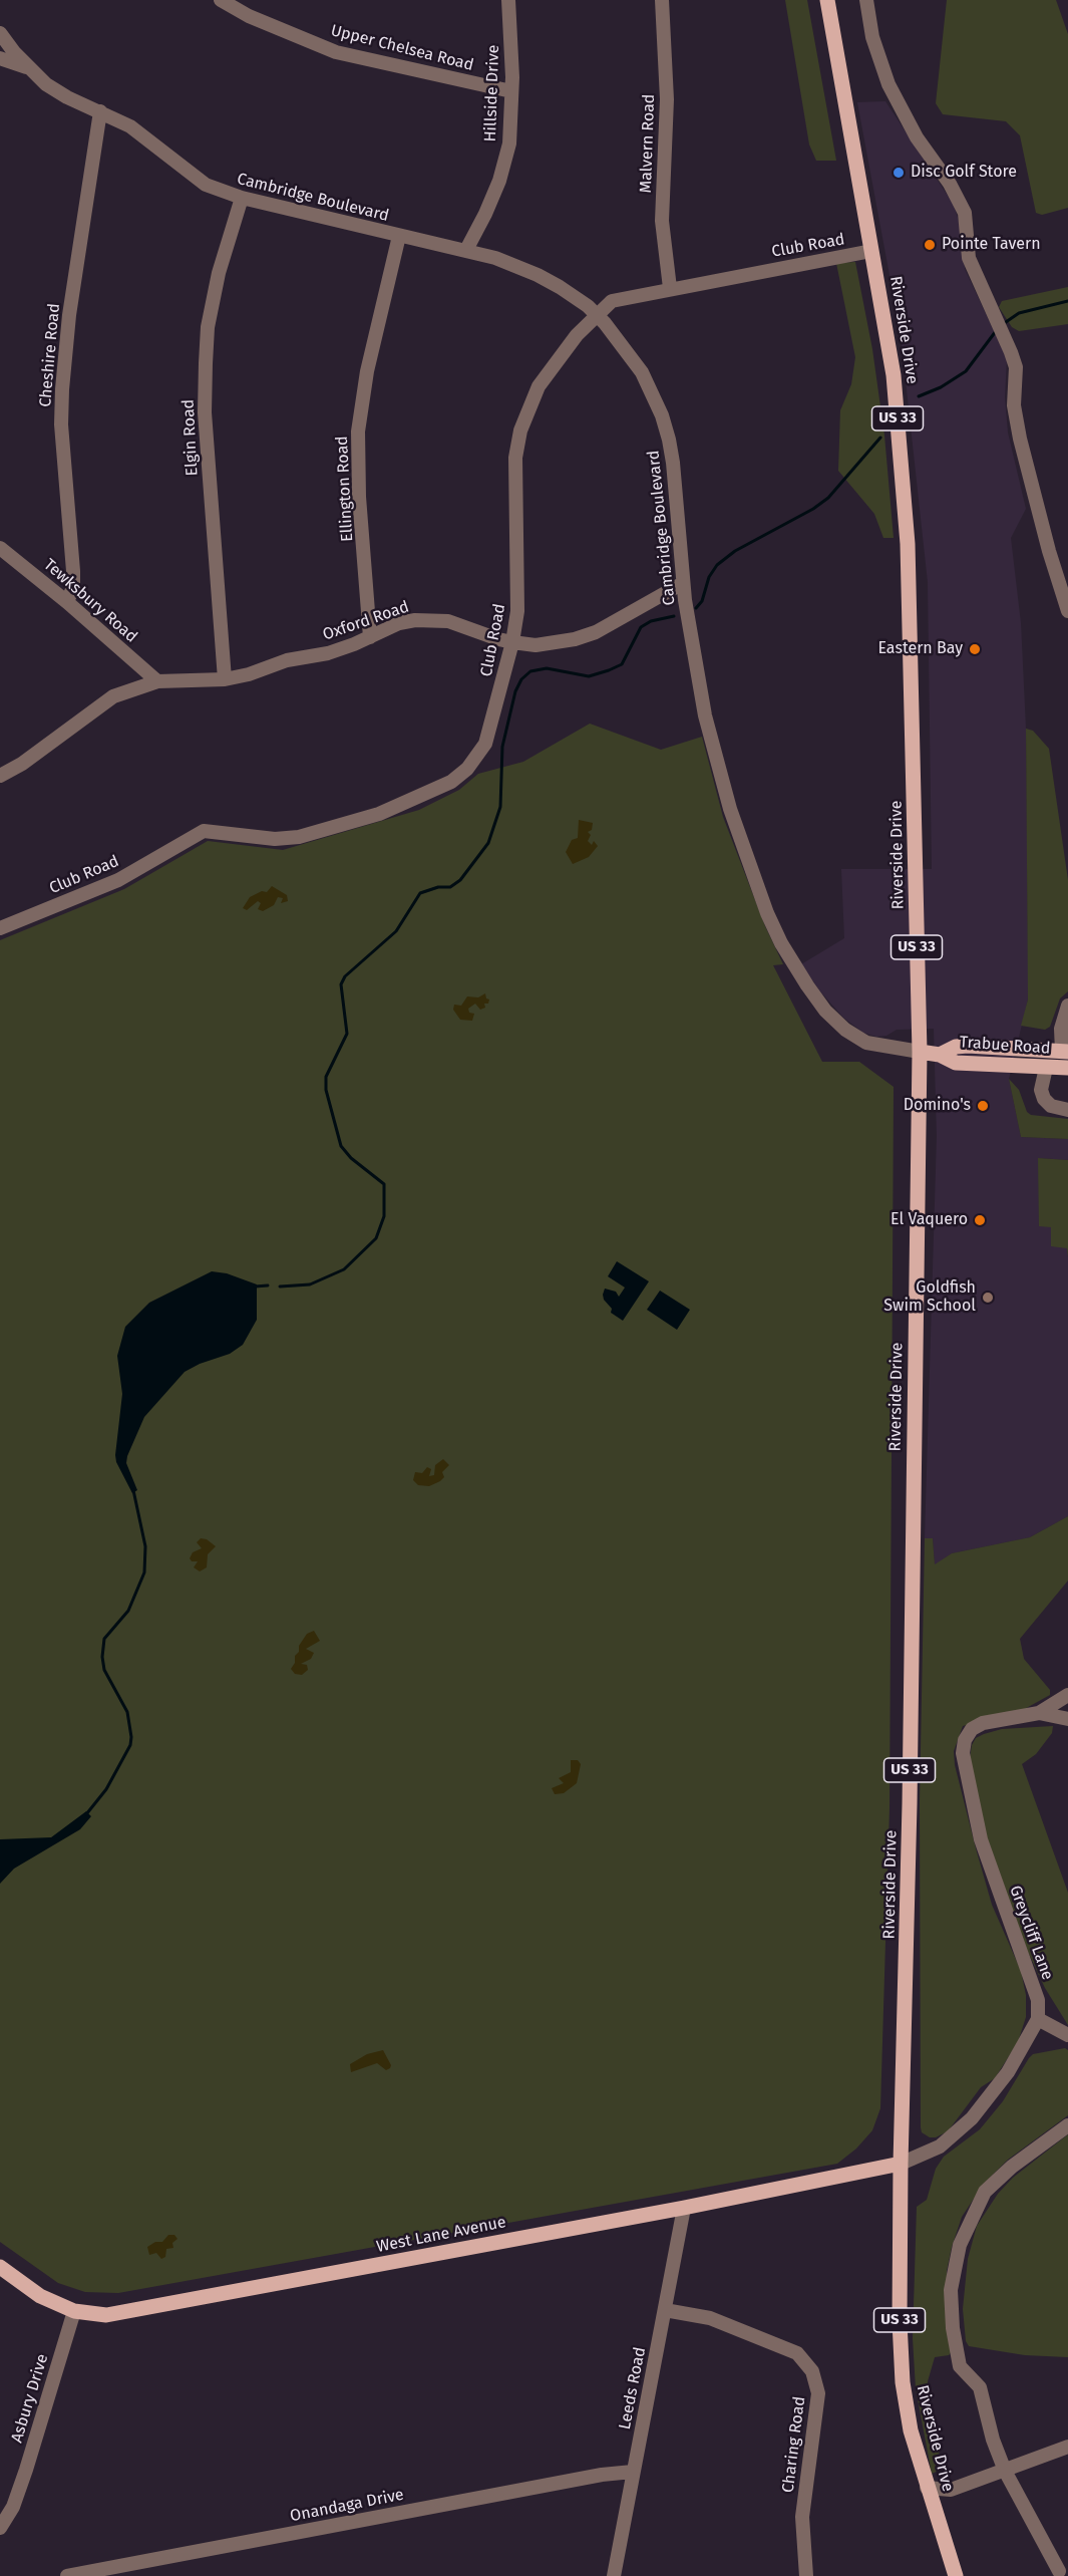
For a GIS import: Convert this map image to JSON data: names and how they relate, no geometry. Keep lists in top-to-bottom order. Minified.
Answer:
{"streets":{"main road":["Riverside Drive","US 33","Trabue Road","West Lane Avenue"],"street":["Upper Chelsea Road","Hillside Drive","Malvern Road","Cambridge Boulevard","Club Road","Cheshire Road","Elgin Road","Ellington Road","Tewksbury Road","Oxford Road","Greycliff Lane","Leeds Road","Asbury Drive","Charing Road","Onandaga Drive"]},"crossings":[["Upper Chelsea Road","Hillside Drive"],["Hillside Drive","Cambridge Boulevard"],["Malvern Road","Club Road"],["Cambridge Boulevard","Club Road"],["Cambridge Boulevard","Riverside Drive"],["Cambridge Boulevard","Cheshire Road"],["Cambridge Boulevard","Elgin Road"],["Cambridge Boulevard","Ellington Road"],["Cambridge Boulevard","Oxford Road"],["Cambridge Boulevard","Trabue Road"],["Club Road","Riverside Drive"],["Club Road","Oxford Road"],["Riverside Drive","Trabue Road"],["Riverside Drive","West Lane Avenue"],["Cheshire Road","Tewksbury Road"],["Elgin Road","Oxford Road"],["Ellington Road","Oxford Road"],["Tewksbury Road","Oxford Road"],["West Lane Avenue","Leeds Road"],["West Lane Avenue","Asbury Drive"],["Leeds Road","Charing Road"],["Leeds Road","Onandaga Drive"]],"places":["Disc Golf Store","Pointe Tavern","Eastern Bay","Domino's","El Vaquero","Goldfish Swim School"]}
